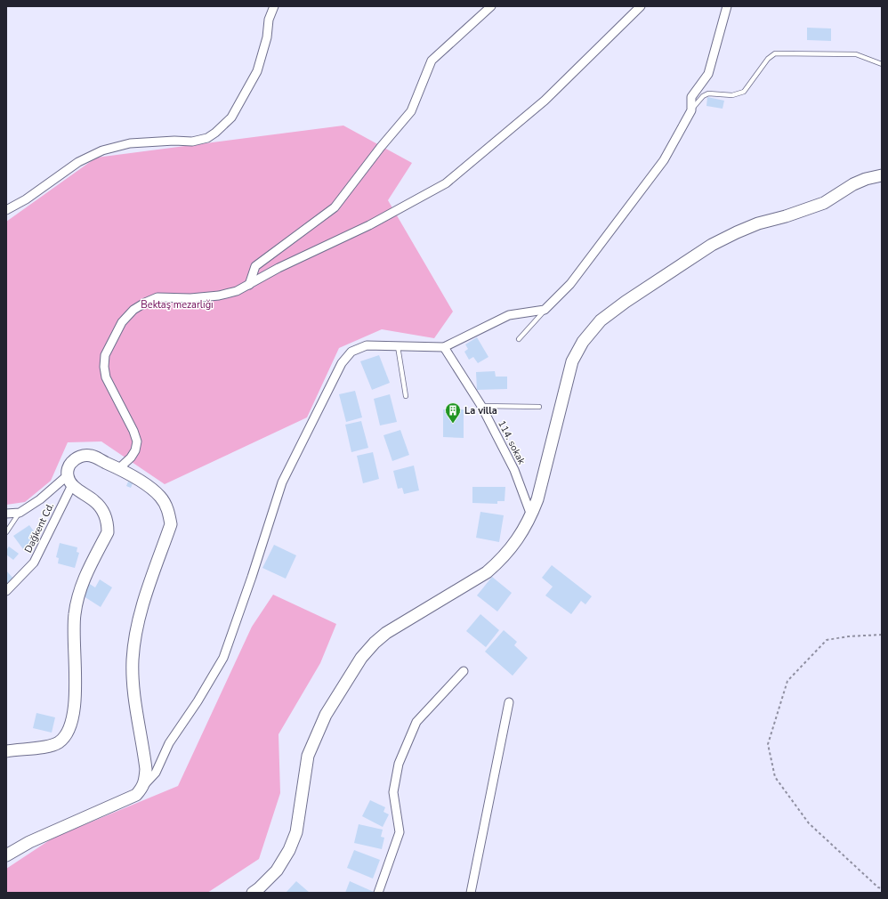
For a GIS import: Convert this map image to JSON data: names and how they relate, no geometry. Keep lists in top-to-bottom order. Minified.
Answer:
{"streets":{"street":["114. sokak","Dağkent Cd."]},"parks":["Bektaş mezarlığı"],"places":{"building":["La villa"]}}
